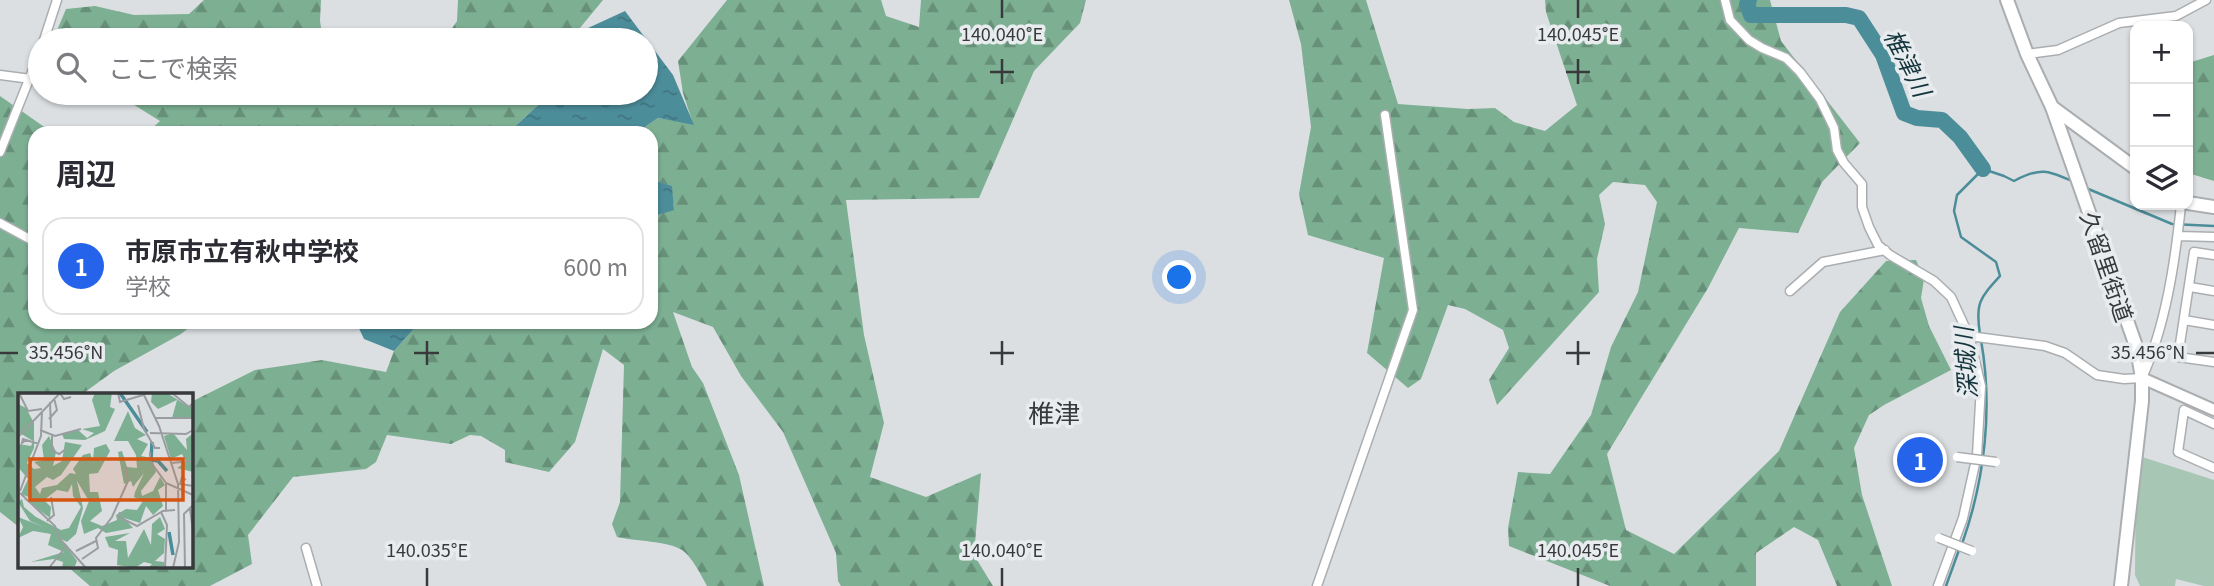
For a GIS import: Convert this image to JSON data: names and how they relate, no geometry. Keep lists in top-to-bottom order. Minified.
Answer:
{"streets":{"main road":["久留里街道"]},"districts":["椎津"],"water":["椎津川","深城川"],"page":{"map_buttons":["+","−"],"search":"ここで検索","heading":"周辺","list":[{"mark":"1","name":"市原市立有秋中学校","note":"学校","value":"600 m"}],"pins":"1"},"coordinates":["140.040°E","140.045°E","35.456°N","140.035°E"]}
